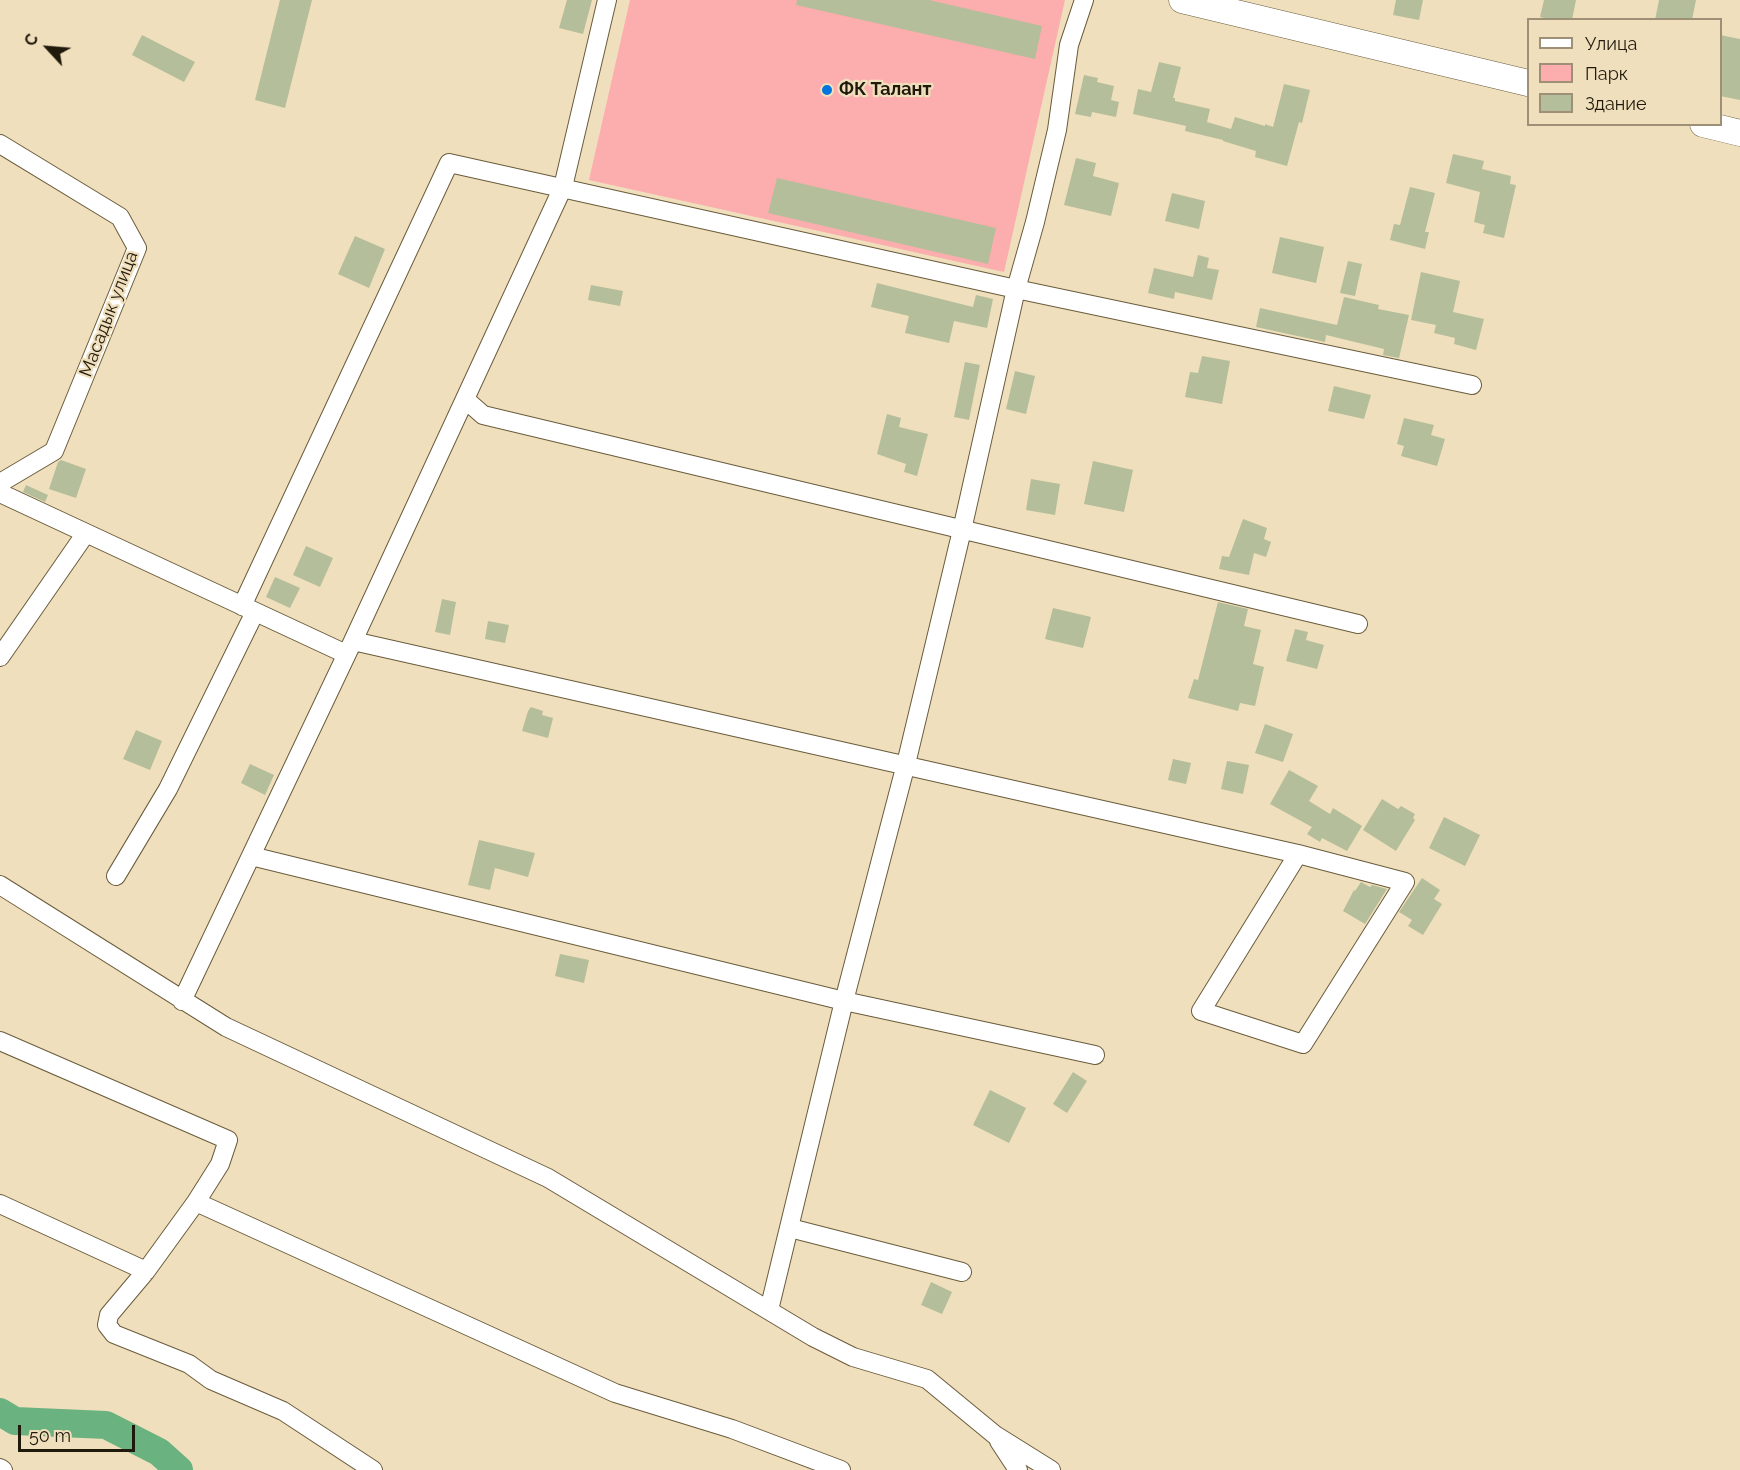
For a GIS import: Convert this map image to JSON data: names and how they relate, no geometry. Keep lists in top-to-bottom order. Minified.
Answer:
{"streets":{"street":["Масадык улица"]},"places":["ФК Талант"],"legend":["Улица","Парк","Здание"],"scale_bar":"50 m","north":"top left"}
